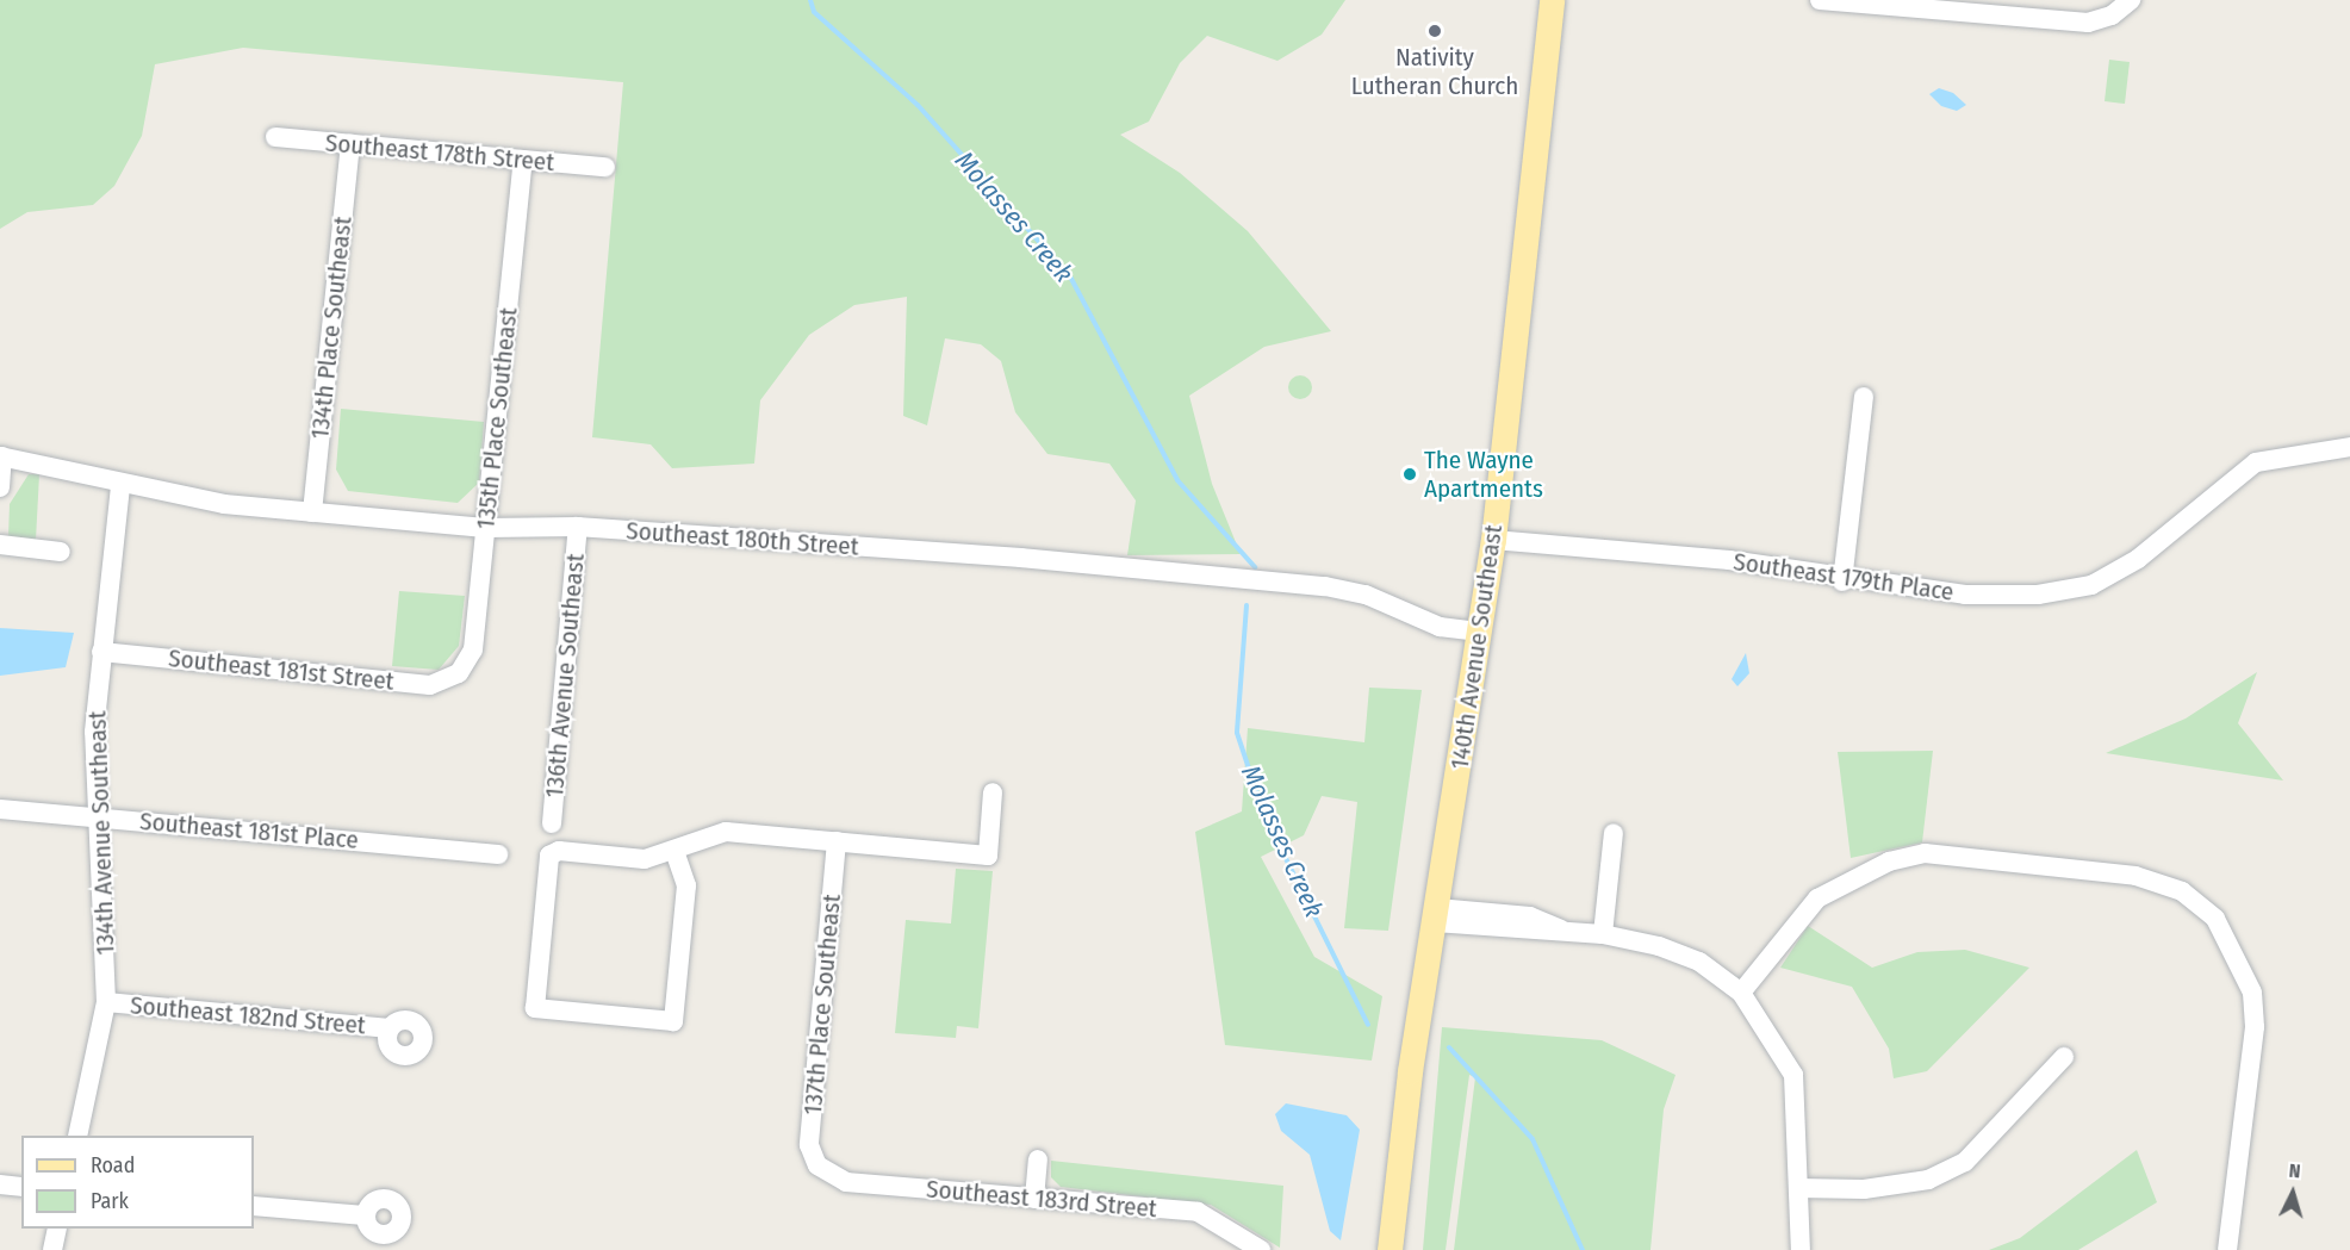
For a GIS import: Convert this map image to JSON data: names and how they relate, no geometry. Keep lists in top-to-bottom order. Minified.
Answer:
{"streets":{"main road":["140th Avenue Southeast"],"street":["Southeast 178th Street","134th Place Southeast","135th Place Southeast","Southeast 180th Street","Southeast 179th Place","Southeast 181st Street","136th Avenue Southeast","Southeast 181st Place","134th Avenue Southeast","137th Place Southeast","Southeast 182nd Street","Southeast 183rd Street"]},"crossings":[["Southeast 178th Street","134th Place Southeast"],["Southeast 178th Street","135th Place Southeast"],["134th Place Southeast","Southeast 180th Street"],["135th Place Southeast","Southeast 180th Street"],["135th Place Southeast","Southeast 181st Street"],["Southeast 180th Street","140th Avenue Southeast"],["Southeast 180th Street","136th Avenue Southeast"],["Southeast 180th Street","134th Avenue Southeast"],["Southeast 179th Place","140th Avenue Southeast"],["Southeast 181st Street","134th Avenue Southeast"],["Southeast 181st Place","134th Avenue Southeast"],["134th Avenue Southeast","Southeast 182nd Street"],["137th Place Southeast","Southeast 183rd Street"]],"water":["Molasses Creek"],"places":["Nativity Lutheran Church","The Wayne Apartments"],"legend":["Road","Park"],"north":"top"}
